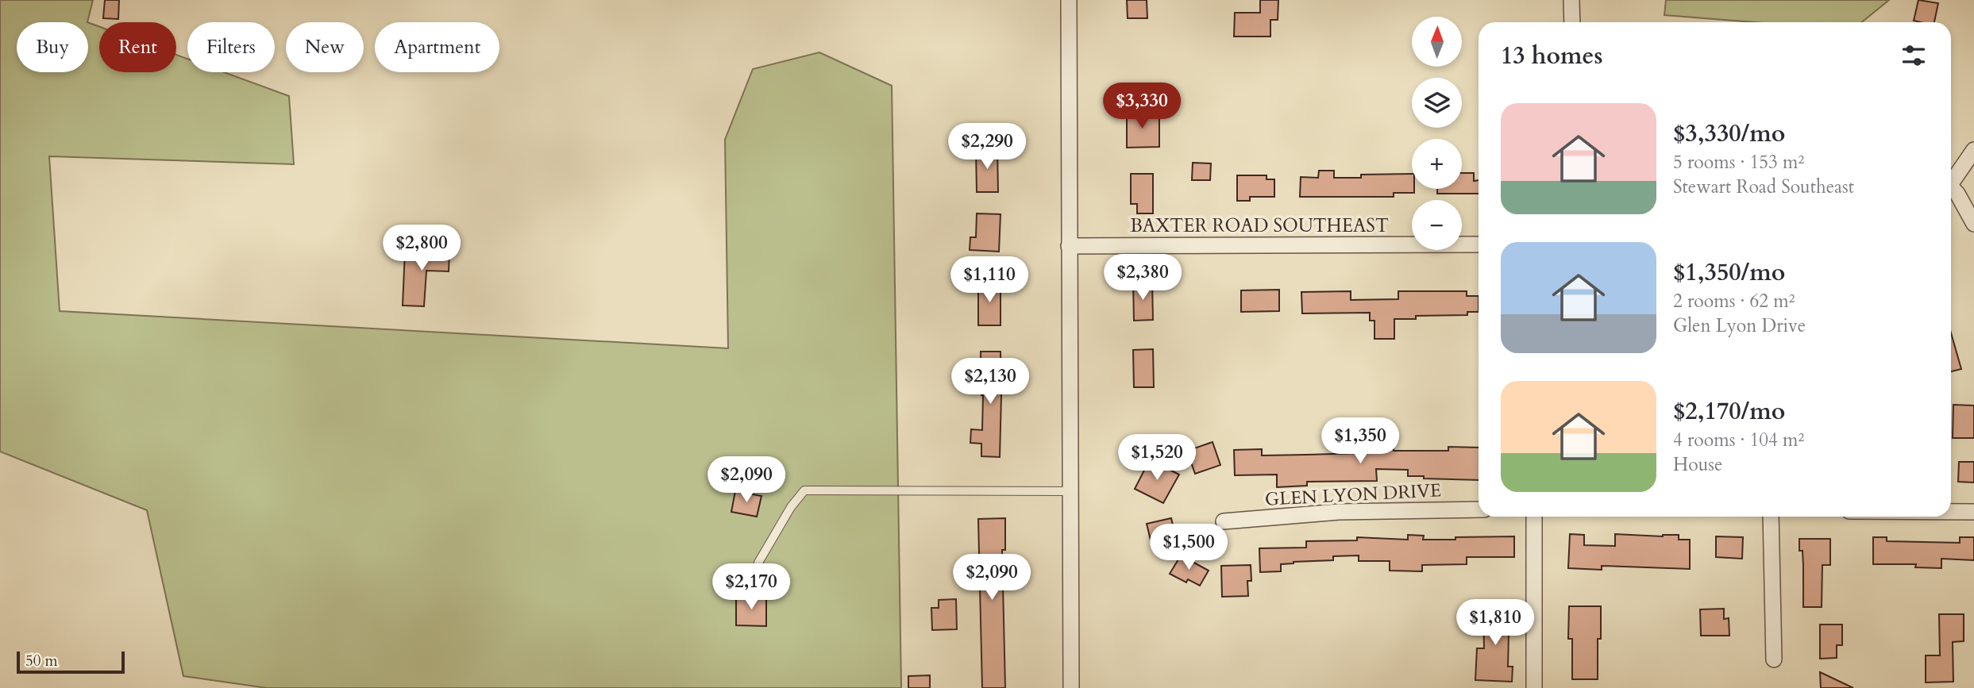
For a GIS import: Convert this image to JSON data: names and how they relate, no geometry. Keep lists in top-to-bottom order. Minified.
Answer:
{"streets":{"street":["BAXTER ROAD SOUTHEAST","GLEN LYON DRIVE"]},"scale_bar":"50 m","north":"top","page":{"map_buttons":["+","−"],"chip":["Buy","Rent","Filters","New","Apartment"],"heading":"13 homes","price":["$3,330","$2,290","$2,800","$2,380","$1,110","$2,130","$1,350","$1,520","$2,090","$1,500","$2,090","$2,170","$1,810"],"list":[{"name":"$3,330/mo","note":"5 rooms · 153 m² · Stewart Road Southeast"},{"name":"$1,350/mo","note":"2 rooms · 62 m² · Glen Lyon Drive"},{"name":"$2,170/mo","note":"4 rooms · 104 m² · House"}],"scale":"50 m"}}
